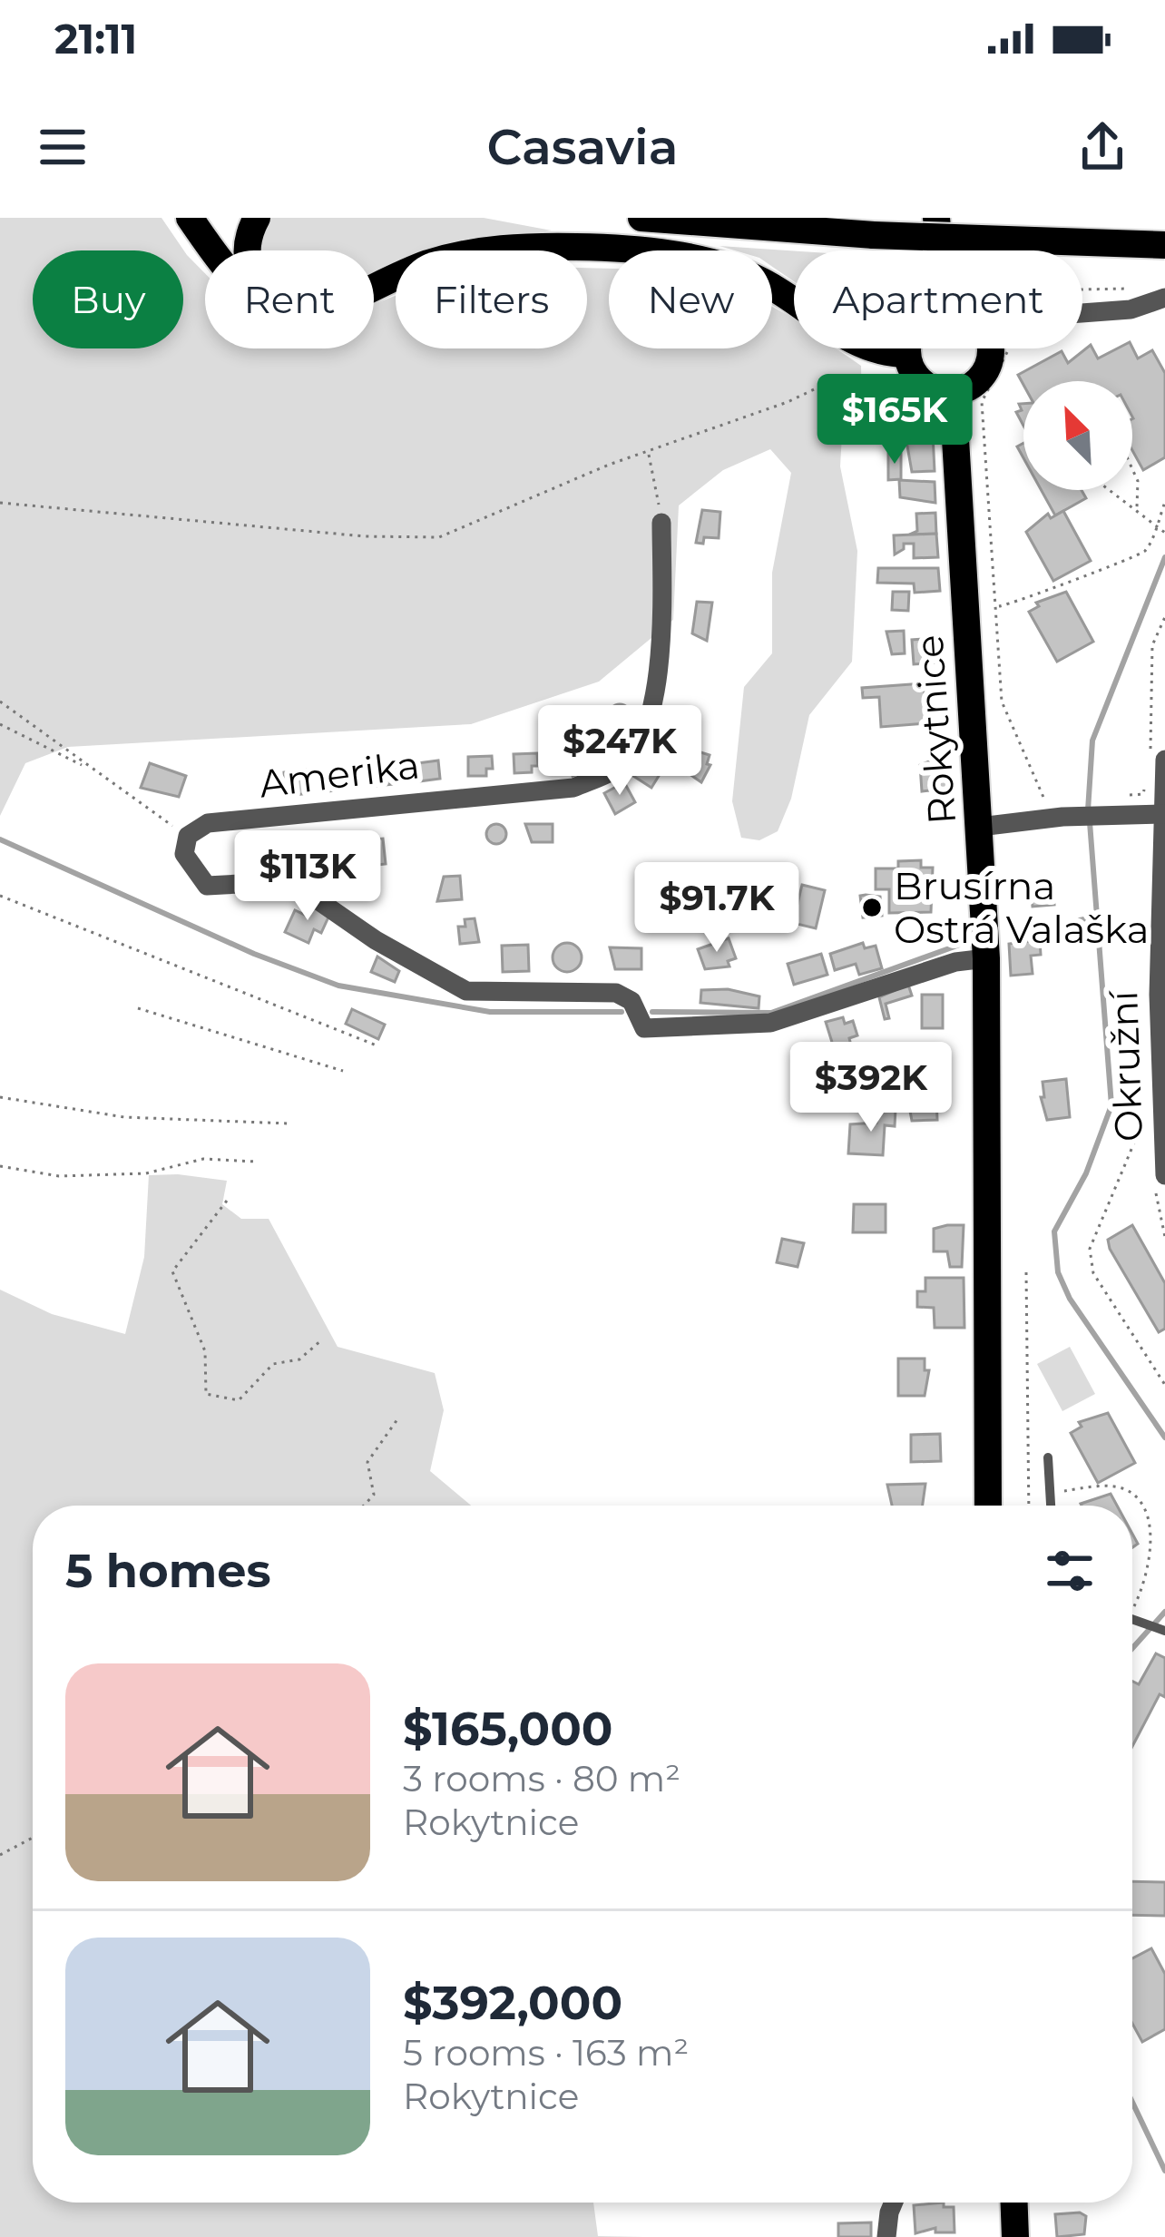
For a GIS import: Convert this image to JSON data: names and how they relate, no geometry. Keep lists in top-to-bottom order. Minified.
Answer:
{"streets":{"main road":["Rokytnice"],"street":["Amerika","Okružní"]},"places":["Brusírna Ostrá Valaška"],"north":"top left","page":{"status":"21:11","header":"Casavia","chip":["Buy","Rent","Filters","New","Apartment"],"price":["$165K","$247K","$113K","$91.7K","$392K"],"heading":"5 homes","list":[{"name":"$165,000","note":"3 rooms · 80 m² · Rokytnice"},{"name":"$392,000","note":"5 rooms · 163 m² · Rokytnice"}]}}
